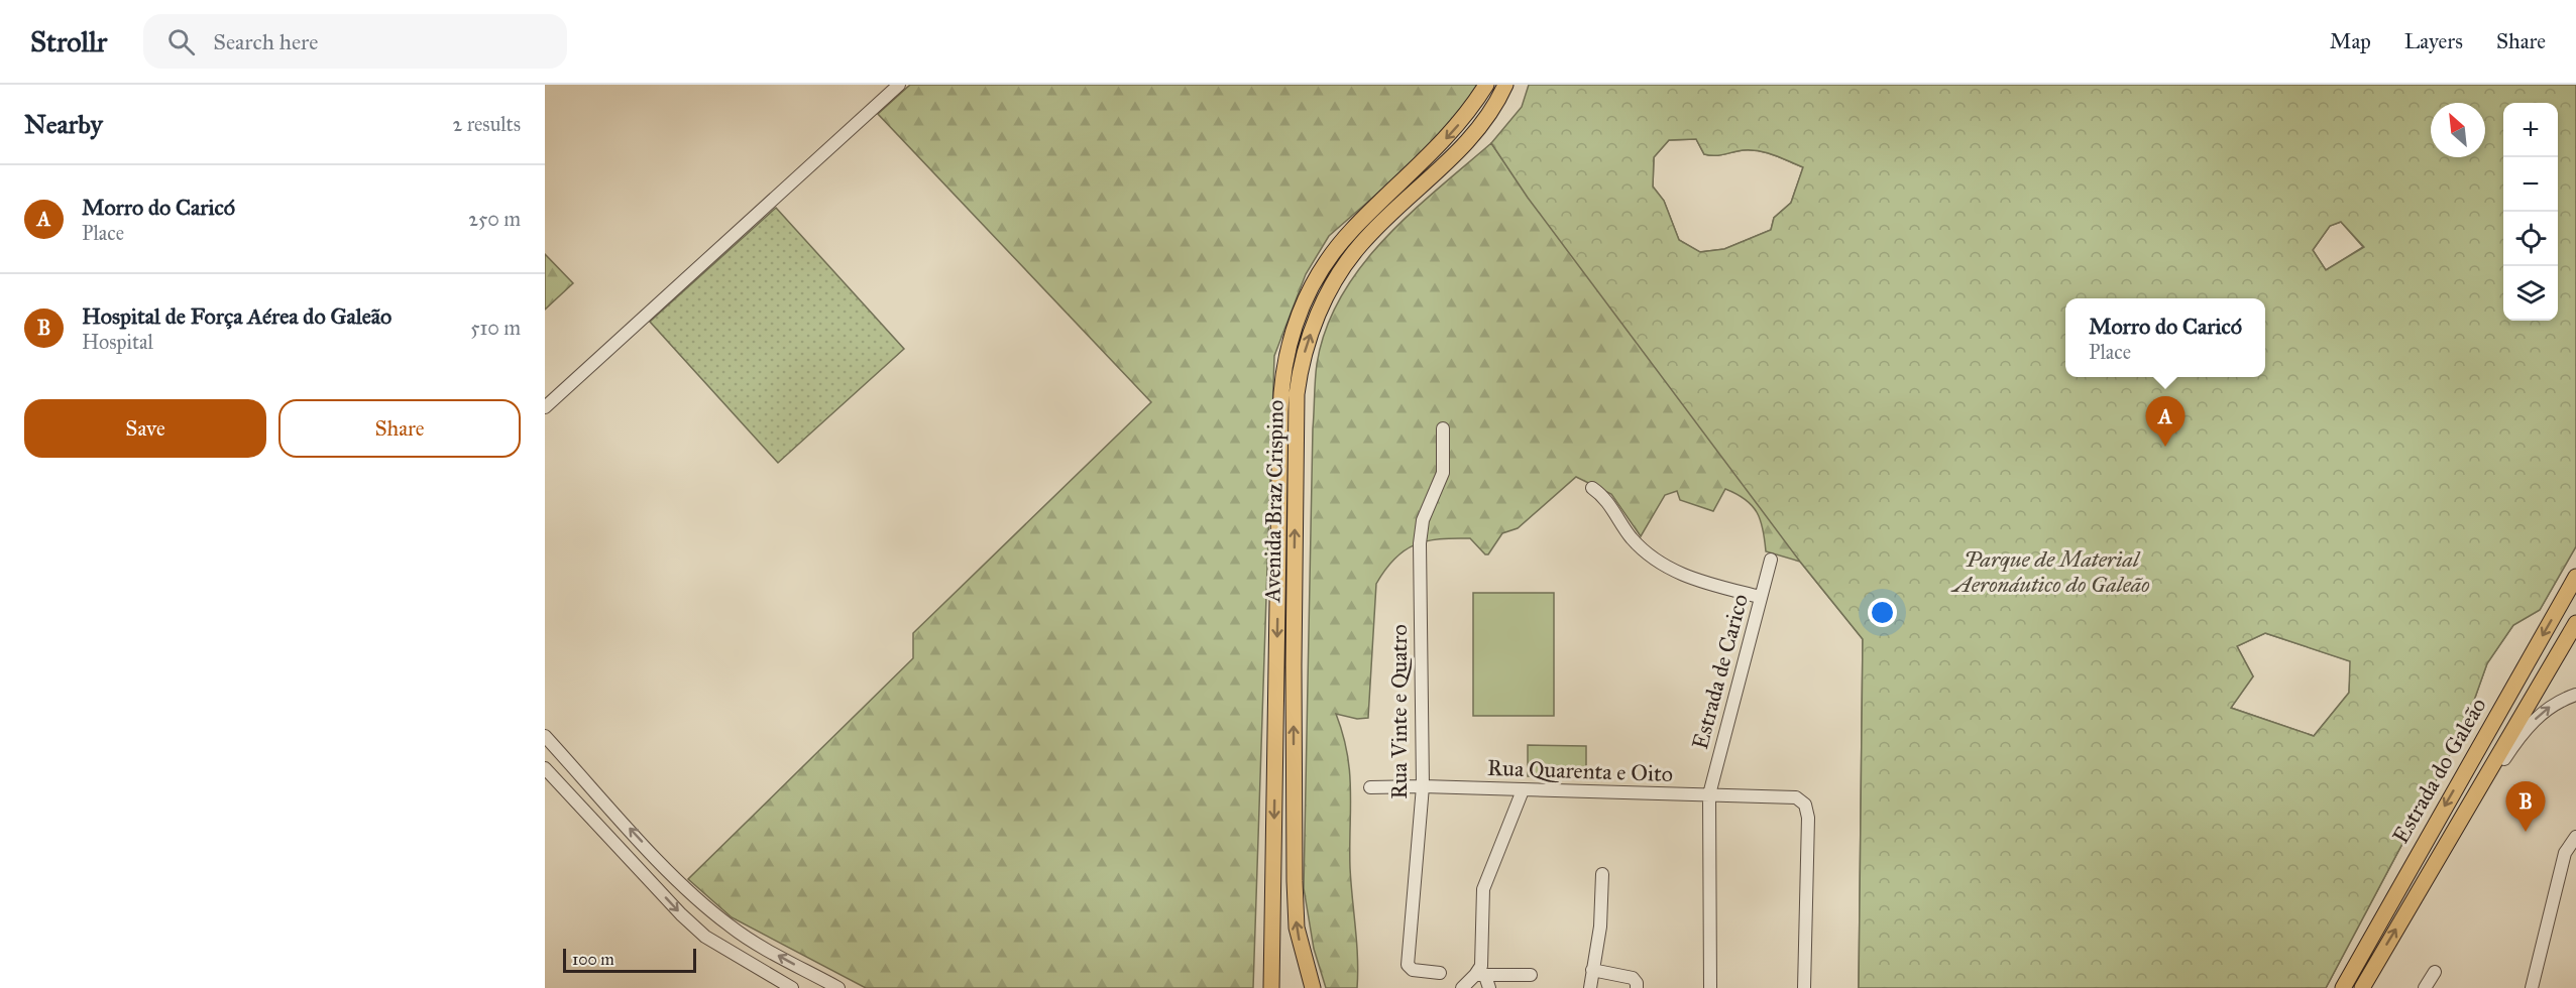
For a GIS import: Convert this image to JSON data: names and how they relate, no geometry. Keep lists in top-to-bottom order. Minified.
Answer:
{"streets":{"main road":["Avenida Braz Crispino","Estrada do Galeão"],"street":["Estrada de Carico","Rua Vinte e Quatro","Rua Quarenta e Oito"]},"crossings":[["Estrada de Carico","Rua Quarenta e Oito"],["Rua Vinte e Quatro","Rua Quarenta e Oito"]],"parks":["Parque de Material Aeronáutico do Galeão"],"scale_bar":"100 m","north":"top left","page":{"header":"Strollr","search":"Search here","nav":["Map","Layers","Share"],"heading":["Nearby","2 results"],"map_buttons":["+","−"],"list":[{"mark":"A","name":"Morro do Caricó","note":"Place","value":"250 m"},{"mark":"B","name":"Hospital de Força Aérea do Galeão","note":"Hospital","value":"510 m"}],"popup":["Morro do Caricó","Place"],"buttons":["Save","Share"],"pins":["A","B"],"scale":"100 m"}}
